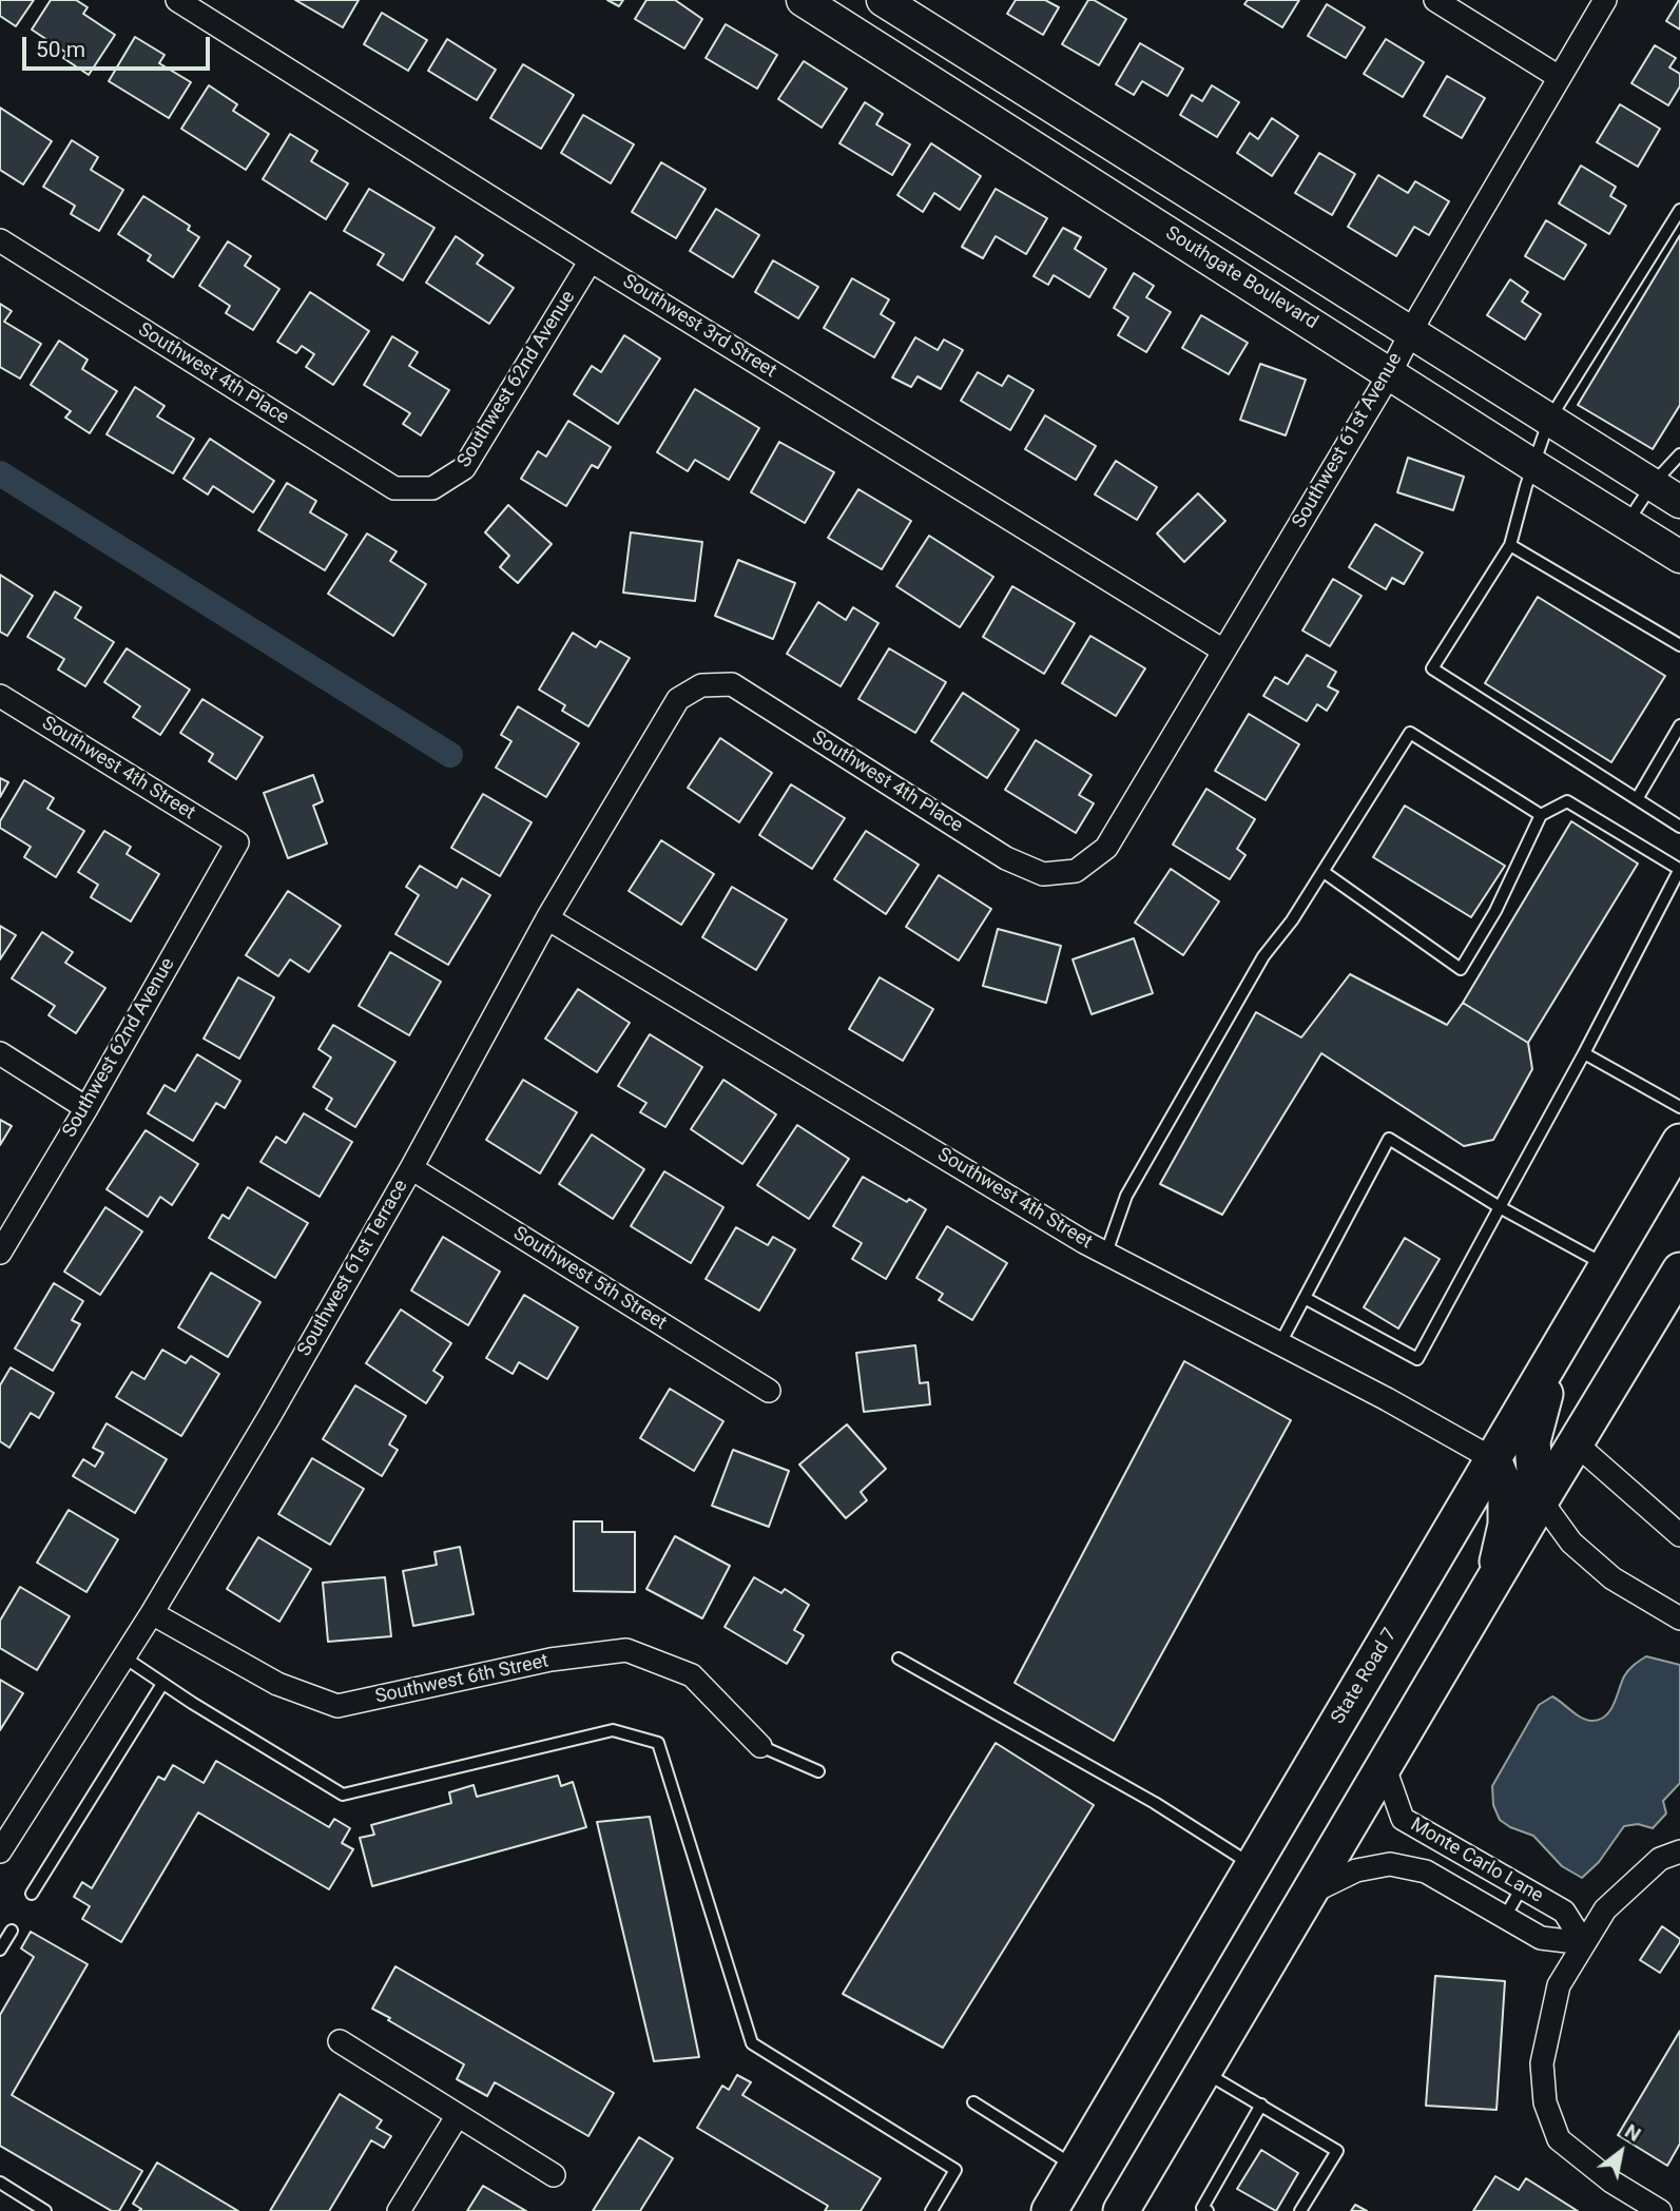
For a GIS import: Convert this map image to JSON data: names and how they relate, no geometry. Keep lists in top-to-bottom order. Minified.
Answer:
{"streets":{"main road":["Southgate Boulevard","State Road 7"],"street":["Southwest 3rd Street","Southwest 4th Place","Southwest 62nd Avenue","Southwest 61st Avenue","Southwest 4th Street","Southwest 61st Terrace","Southwest 5th Street","Southwest 6th Street","Monte Carlo Lane"]},"crossings":[["Southgate Boulevard","Southwest 61st Avenue"],["Southwest 3rd Street","Southwest 62nd Avenue"],["Southwest 3rd Street","Southwest 61st Avenue"],["Southwest 4th Place","Southwest 62nd Avenue"],["Southwest 4th Place","Southwest 61st Avenue"],["Southwest 4th Place","Southwest 61st Terrace"],["Southwest 62nd Avenue","Southwest 4th Street"],["Southwest 4th Street","Southwest 61st Terrace"],["Southwest 4th Street","State Road 7"],["Southwest 61st Terrace","Southwest 5th Street"],["Southwest 61st Terrace","Southwest 6th Street"]],"scale_bar":"50 m","north":"top right"}
